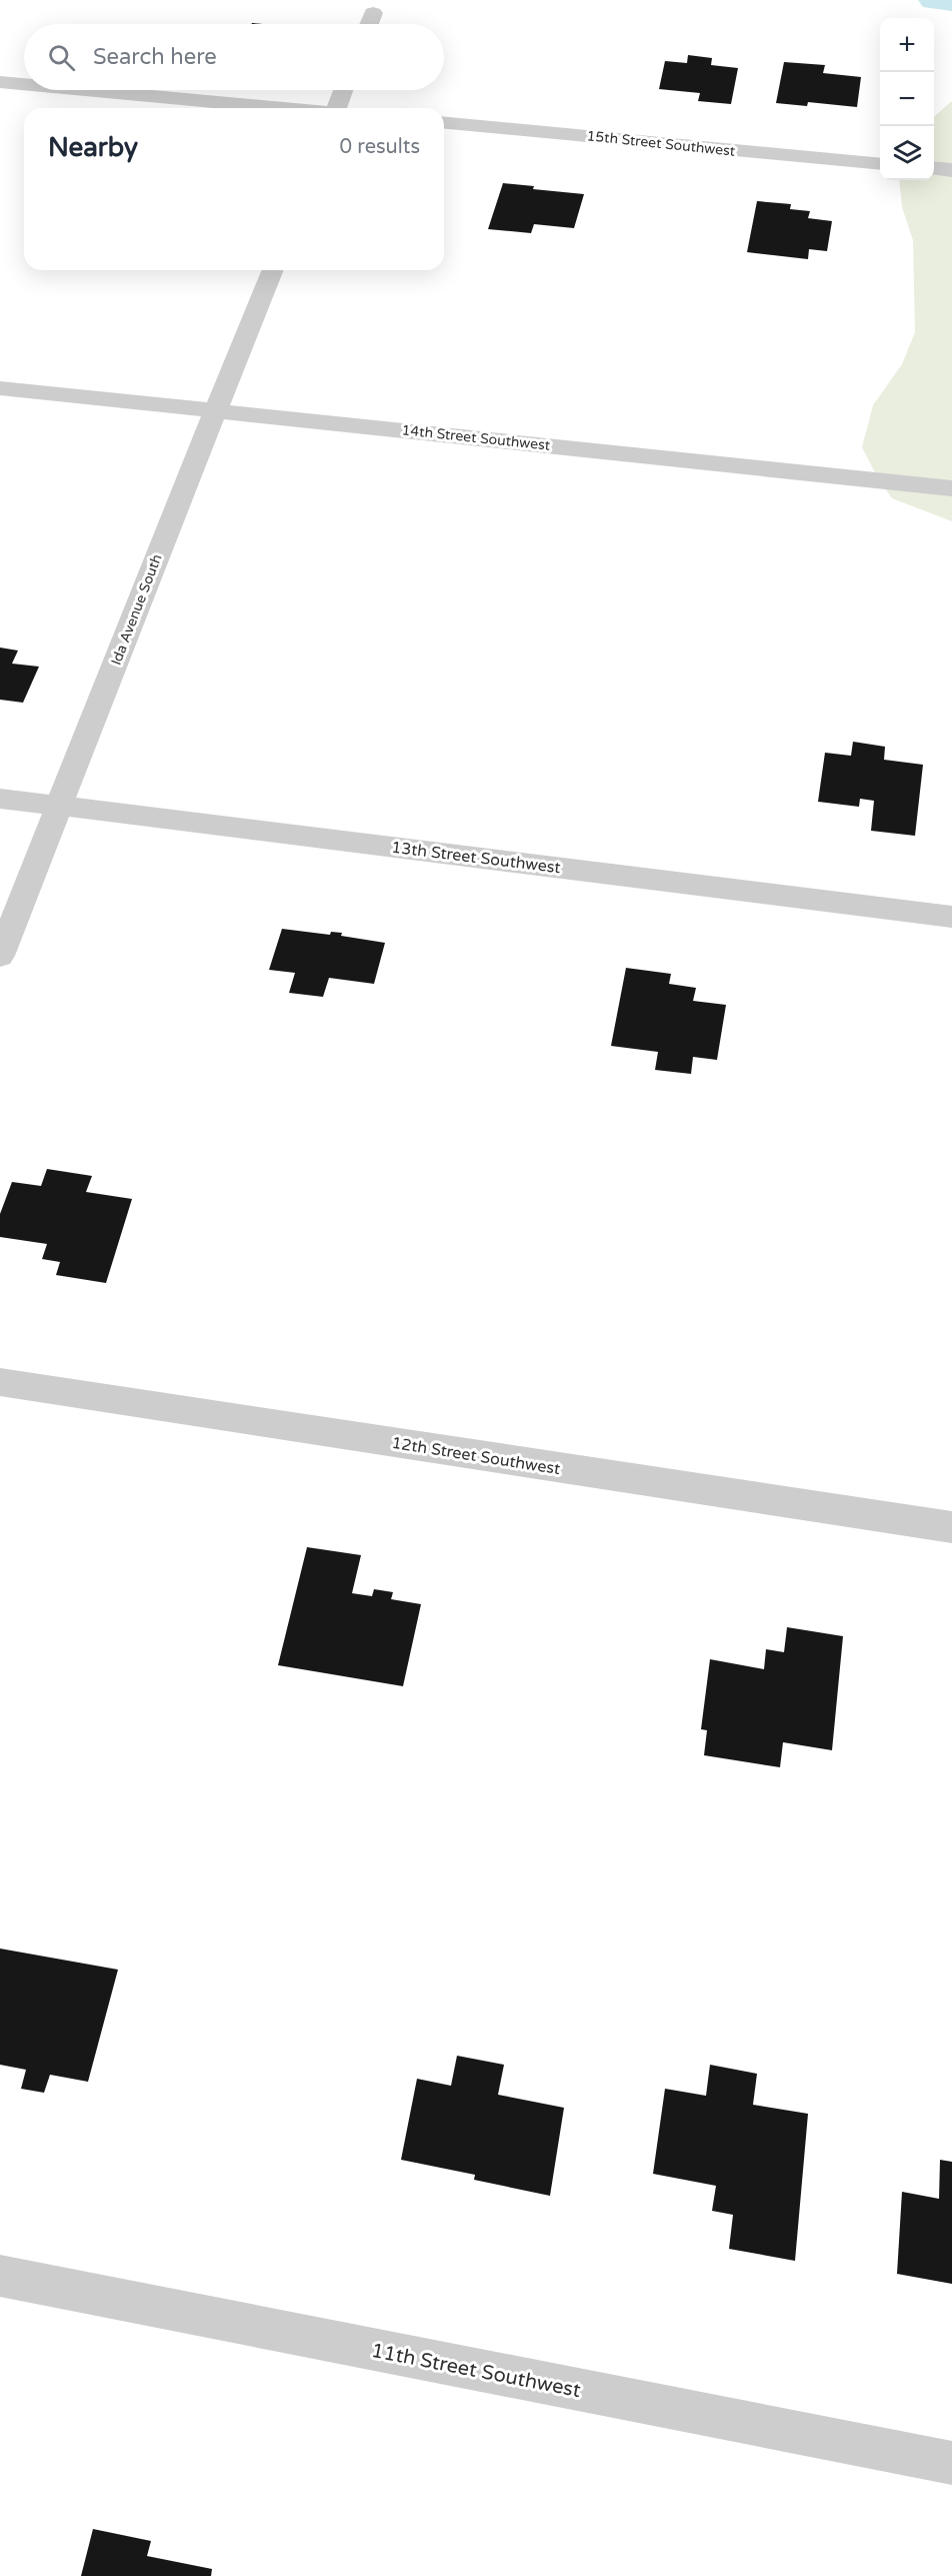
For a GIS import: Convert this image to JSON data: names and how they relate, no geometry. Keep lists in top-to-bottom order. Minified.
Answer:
{"streets":{"street":["15th Street Southwest","14th Street Southwest","Ida Avenue South","13th Street Southwest","12th Street Southwest","11th Street Southwest"]},"crossings":[["14th Street Southwest","Ida Avenue South"],["Ida Avenue South","13th Street Southwest"]],"page":{"map_buttons":["+","−"],"search":"Search here","heading":["Nearby","0 results"]}}
